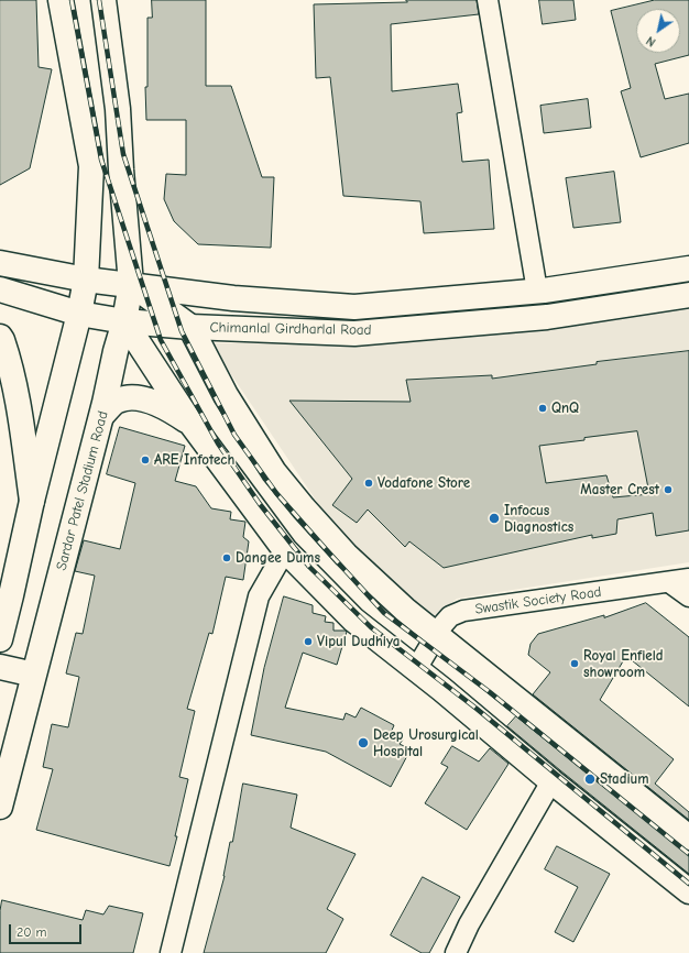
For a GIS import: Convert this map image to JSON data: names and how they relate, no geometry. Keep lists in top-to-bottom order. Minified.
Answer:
{"streets":{"main road":["Chimanlal Girdharlal Road","Sardar Patel Stadium Road"],"street":["Swastik Society Road"]},"crossings":[["Chimanlal Girdharlal Road","Sardar Patel Stadium Road"]],"places":["QnQ","ARE Infotech","Vodafone Store","Master Crest","Infocus Diagnostics","Dangee Dums","Vipul Dudhiya","Royal Enfield showroom","Deep Urosurgical Hospital","Stadium"],"scale_bar":"20 m","north":"bottom left"}
